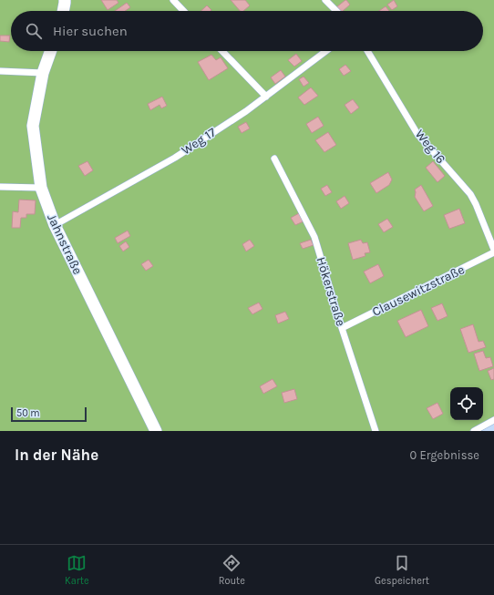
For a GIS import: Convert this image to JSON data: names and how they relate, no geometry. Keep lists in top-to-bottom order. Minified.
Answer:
{"streets":{"street":["Jahnstraße"],"lane":["Weg 17","Weg 16","Clausewitzstraße","Hökerstraße"]},"crossings":[["Weg 17","Jahnstraße"],["Clausewitzstraße","Hökerstraße"]],"scale_bar":"50 m","page":{"search":"Hier suchen","scale":"50 m","heading":["In der Nähe","0 Ergebnisse"],"nav":["Karte","Route","Gespeichert"]}}
